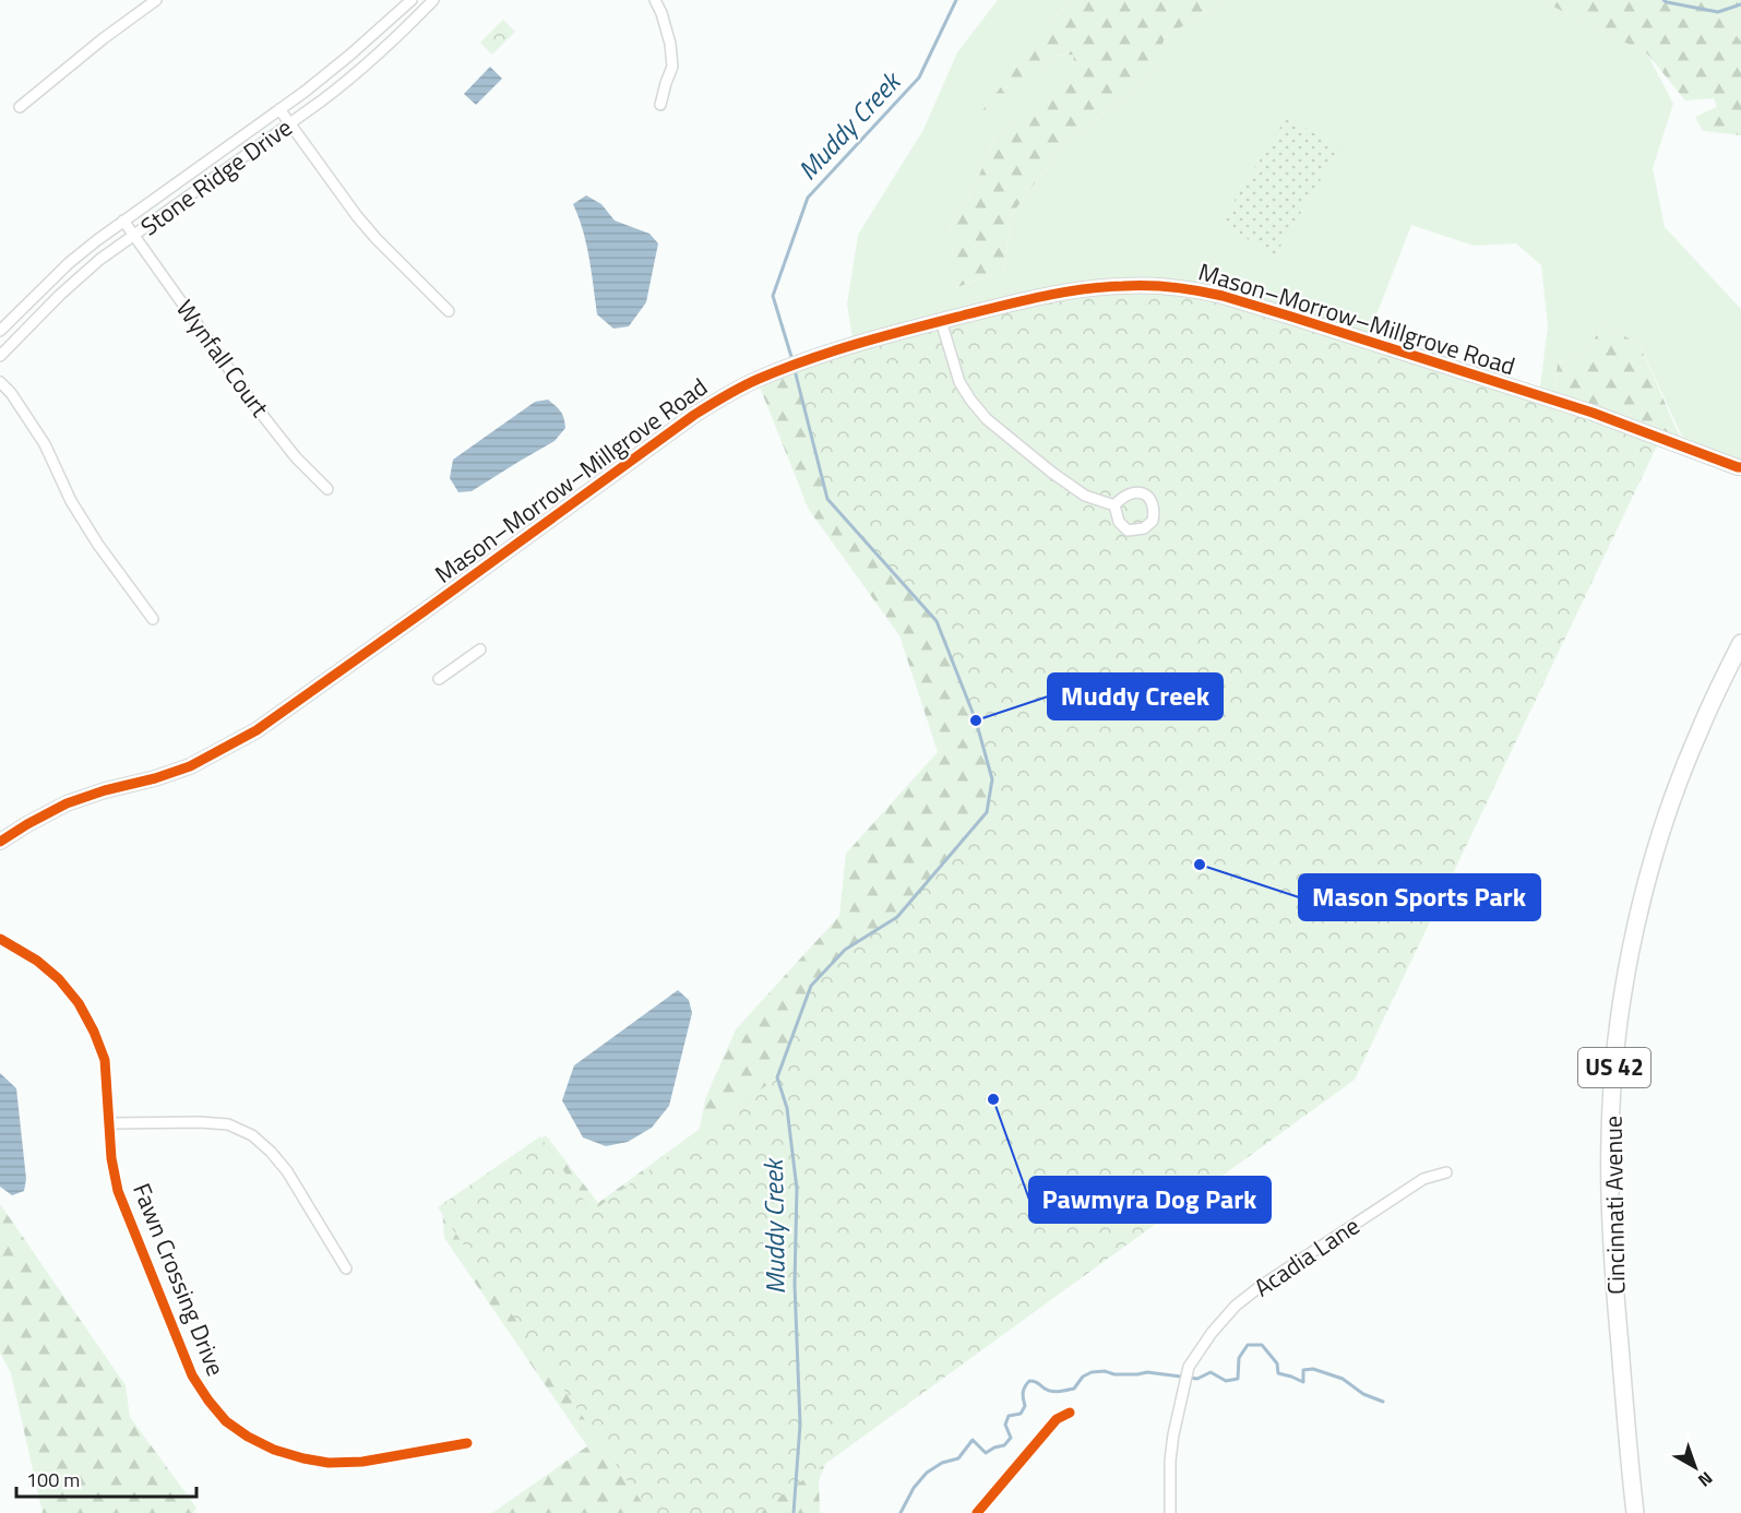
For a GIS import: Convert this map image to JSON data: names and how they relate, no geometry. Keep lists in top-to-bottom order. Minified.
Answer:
{"streets":{"main road":["US 42","Cincinnati Avenue"],"street":["Stone Ridge Drive","Mason–Morrow–Millgrove Road","Wynfall Court","Acadia Lane","Fawn Crossing Drive"]},"crossings":[["Stone Ridge Drive","Wynfall Court"]],"water":["Muddy Creek"],"places":["Muddy Creek","Mason Sports Park","Pawmyra Dog Park"],"scale_bar":"100 m","north":"bottom right"}
